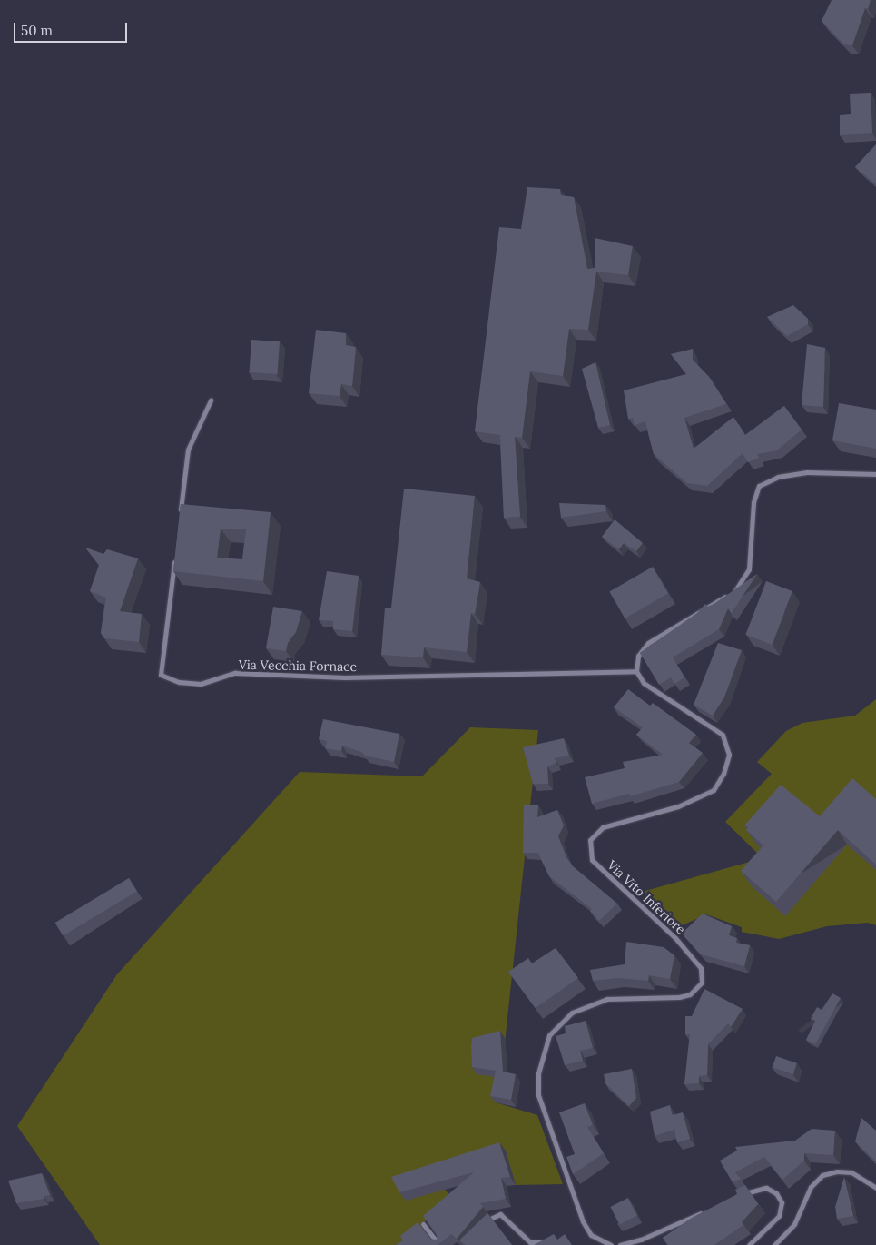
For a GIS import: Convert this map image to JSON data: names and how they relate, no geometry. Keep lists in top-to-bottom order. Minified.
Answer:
{"streets":{"street":["Via Vecchia Fornace","Via Vito Inferiore"]},"crossings":[["Via Vecchia Fornace","Via Vito Inferiore"]],"scale_bar":"50 m"}
